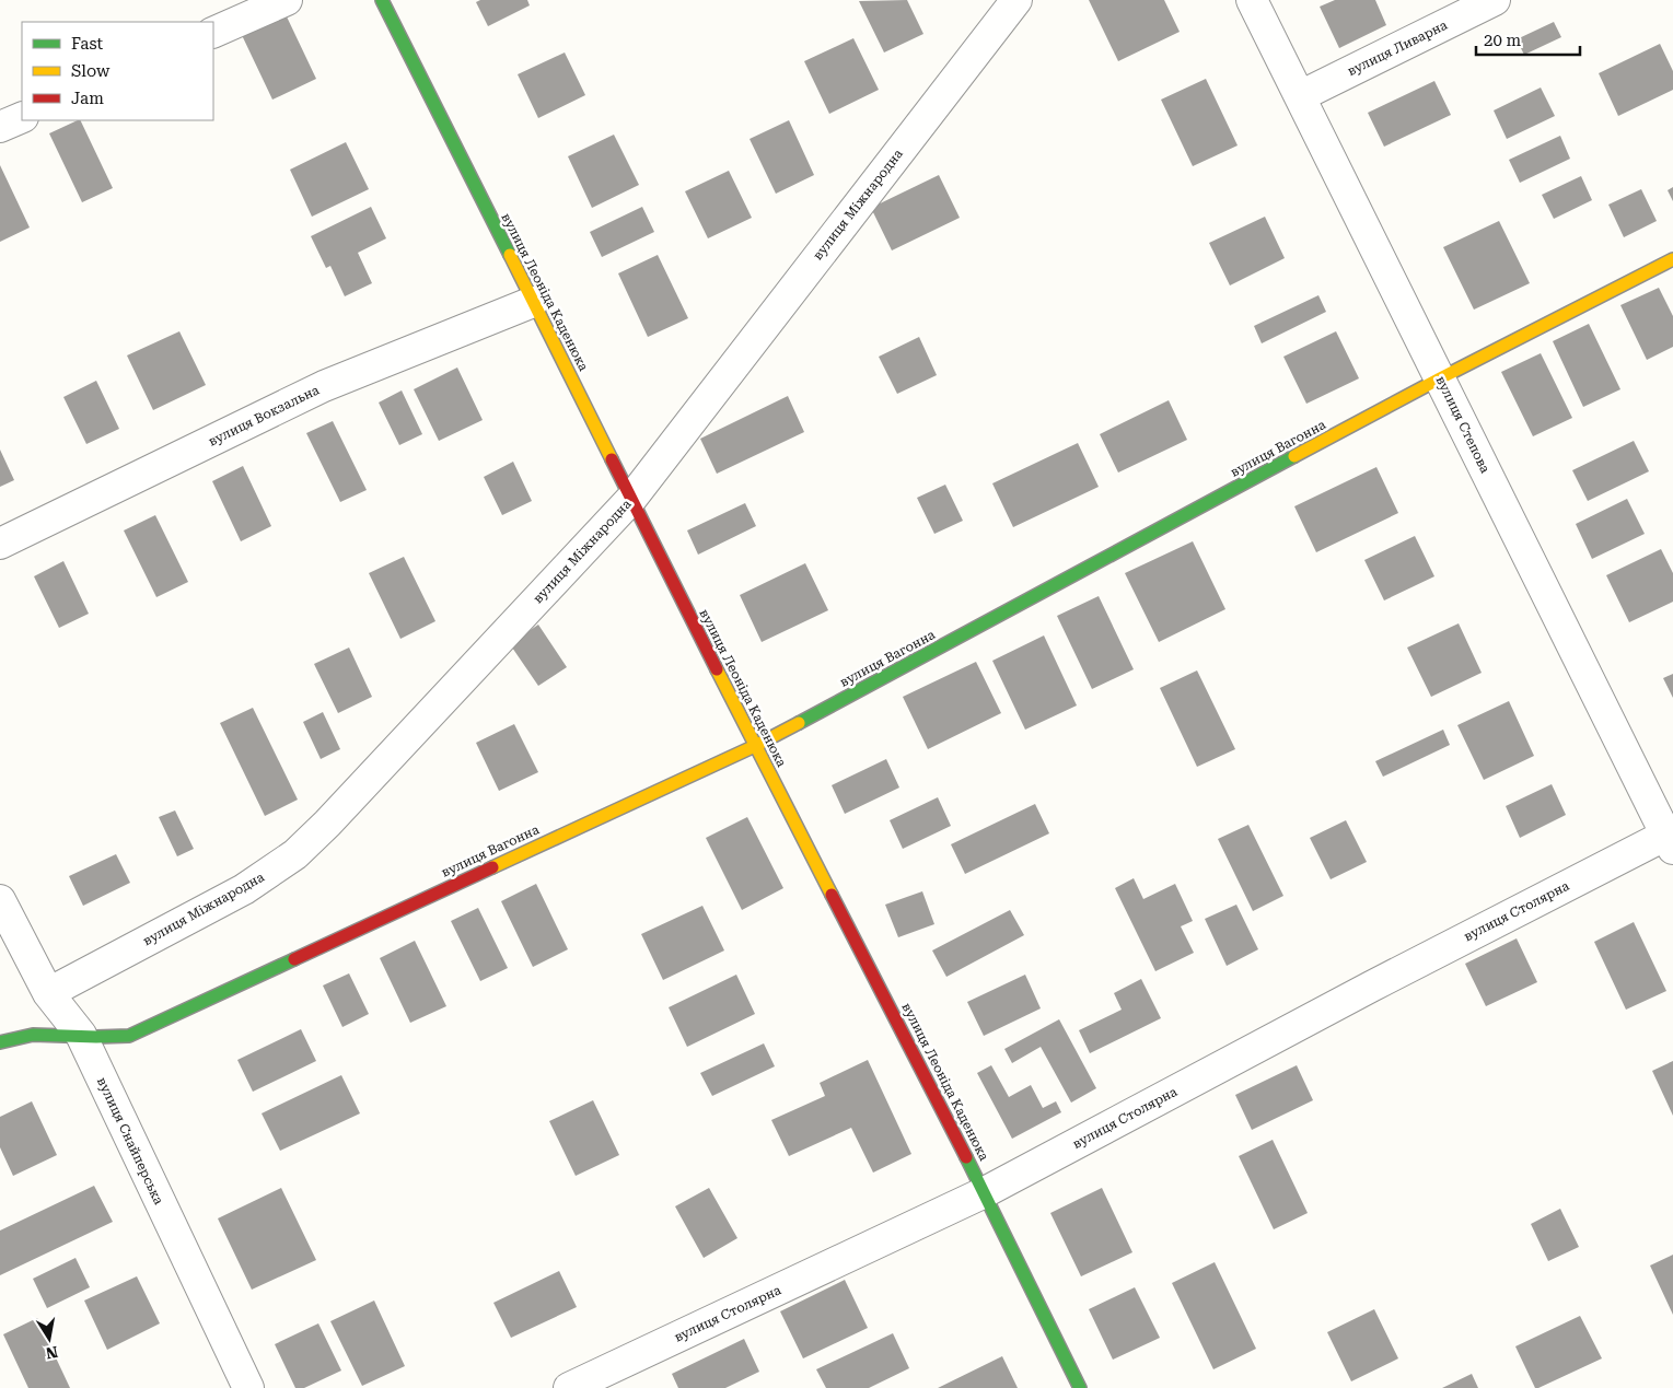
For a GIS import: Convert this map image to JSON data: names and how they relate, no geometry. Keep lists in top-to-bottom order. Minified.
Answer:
{"streets":{"street":["вулиця Ливарна","вулиця Міжнародна","вулиця Леоніда Каденюка","вулиця Вокзальна","вулиця Степова","вулиця Вагонна","вулиця Столярна","вулиця Снайперська"]},"crossings":[["вулиця Ливарна","вулиця Степова"],["вулиця Міжнародна","вулиця Леоніда Каденюка"],["вулиця Міжнародна","вулиця Снайперська"],["вулиця Леоніда Каденюка","вулиця Вокзальна"],["вулиця Леоніда Каденюка","вулиця Вагонна"],["вулиця Леоніда Каденюка","вулиця Столярна"],["вулиця Степова","вулиця Вагонна"],["вулиця Степова","вулиця Столярна"],["вулиця Вагонна","вулиця Снайперська"]],"legend":["Fast","Slow","Jam"],"scale_bar":"20 m","north":"bottom"}
